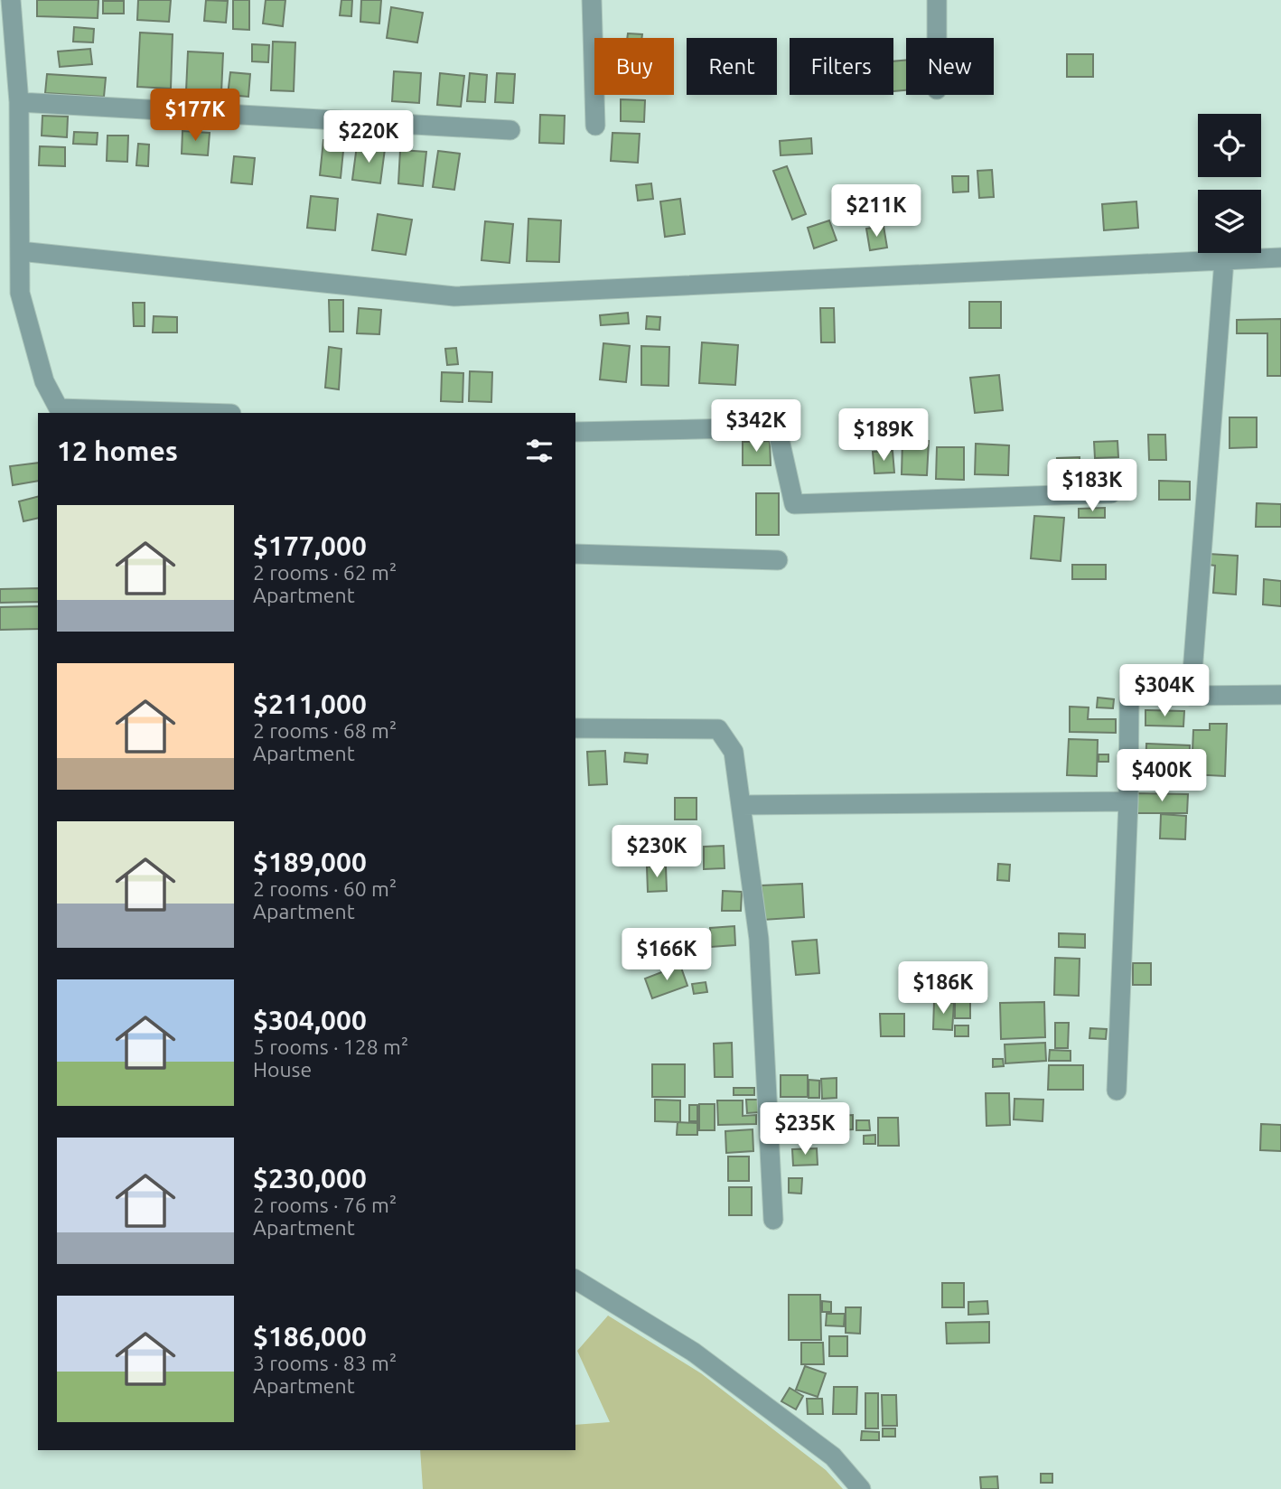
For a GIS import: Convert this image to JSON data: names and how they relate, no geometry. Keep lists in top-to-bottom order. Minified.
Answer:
{"page":{"chip":["Buy","Rent","Filters","New"],"price":["$177K","$220K","$211K","$342K","$189K","$183K","$304K","$400K","$230K","$166K","$186K","$235K"],"heading":"12 homes","list":[{"name":"$177,000","note":"2 rooms · 62 m² · Apartment"},{"name":"$211,000","note":"2 rooms · 68 m² · Apartment"},{"name":"$189,000","note":"2 rooms · 60 m² · Apartment"},{"name":"$304,000","note":"5 rooms · 128 m² · House"},{"name":"$230,000","note":"2 rooms · 76 m² · Apartment"},{"name":"$186,000","note":"3 rooms · 83 m² · Apartment"}]}}
